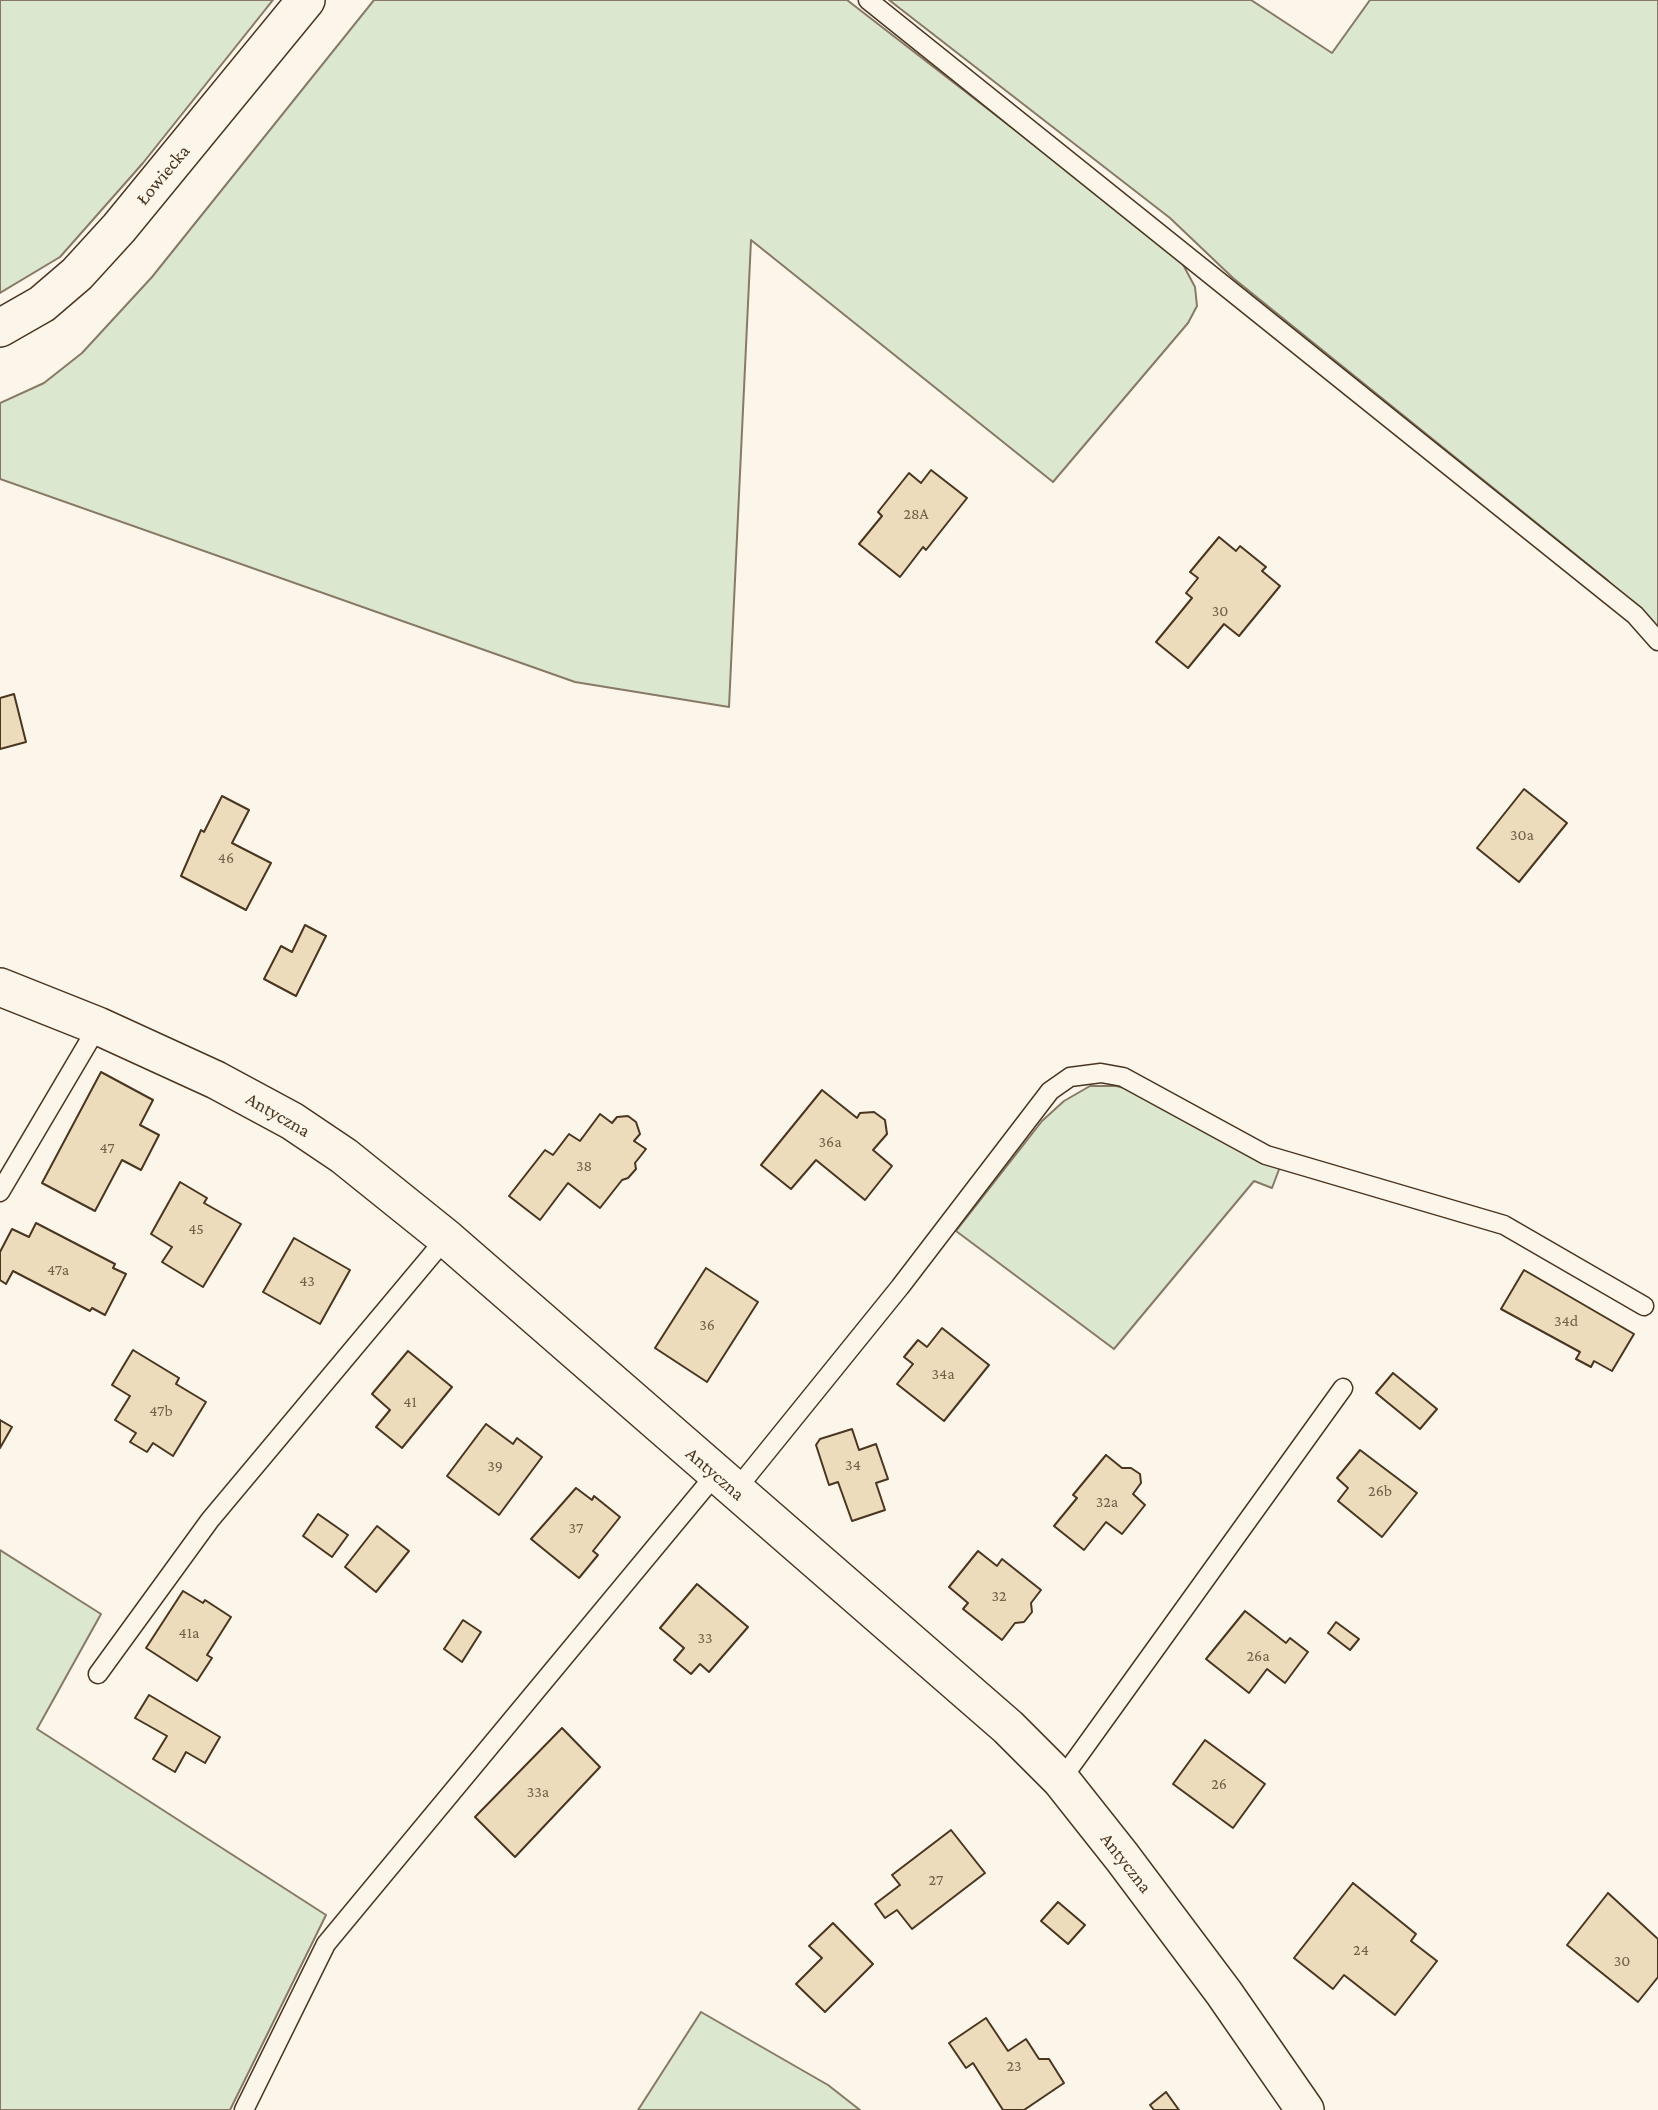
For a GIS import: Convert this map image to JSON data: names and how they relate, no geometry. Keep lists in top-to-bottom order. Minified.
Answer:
{"streets":{"street":["Łowiecka","Antyczna"]},"house_numbers":["28A","30","30a","46","36a","47","38","45","47a","43","34d","36","34a","41","47b","34","39","26b","32a","37","32","41a","33","26a","26","33a","27","24","30","23"]}
